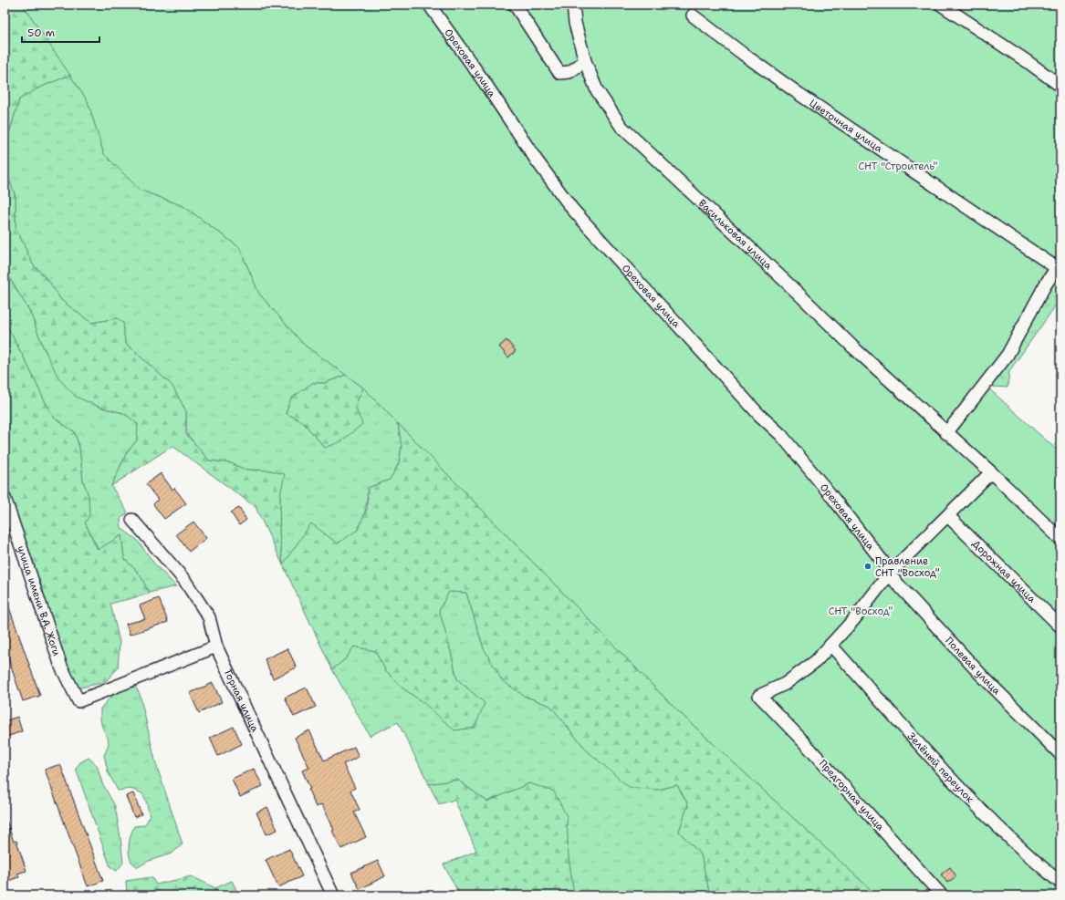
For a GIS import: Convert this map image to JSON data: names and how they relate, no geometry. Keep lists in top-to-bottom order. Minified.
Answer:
{"streets":{"street":["Ореховая улица","Цветочная улица","Васильковая улица","Дорожная улица","улица имени В.А. Жоги","Полевая улица","Горная улица","Зелёный переулок","Предгорная улица"]},"crossings":[["Ореховая улица","Полевая улица"],["улица имени В.А. Жоги","Горная улица"],["Зелёный переулок","Предгорная улица"]],"parks":["СНТ \"Строитель\"","СНТ \"Восход\""],"places":["Правление СНТ \"Восход\""],"scale_bar":"50 m"}
